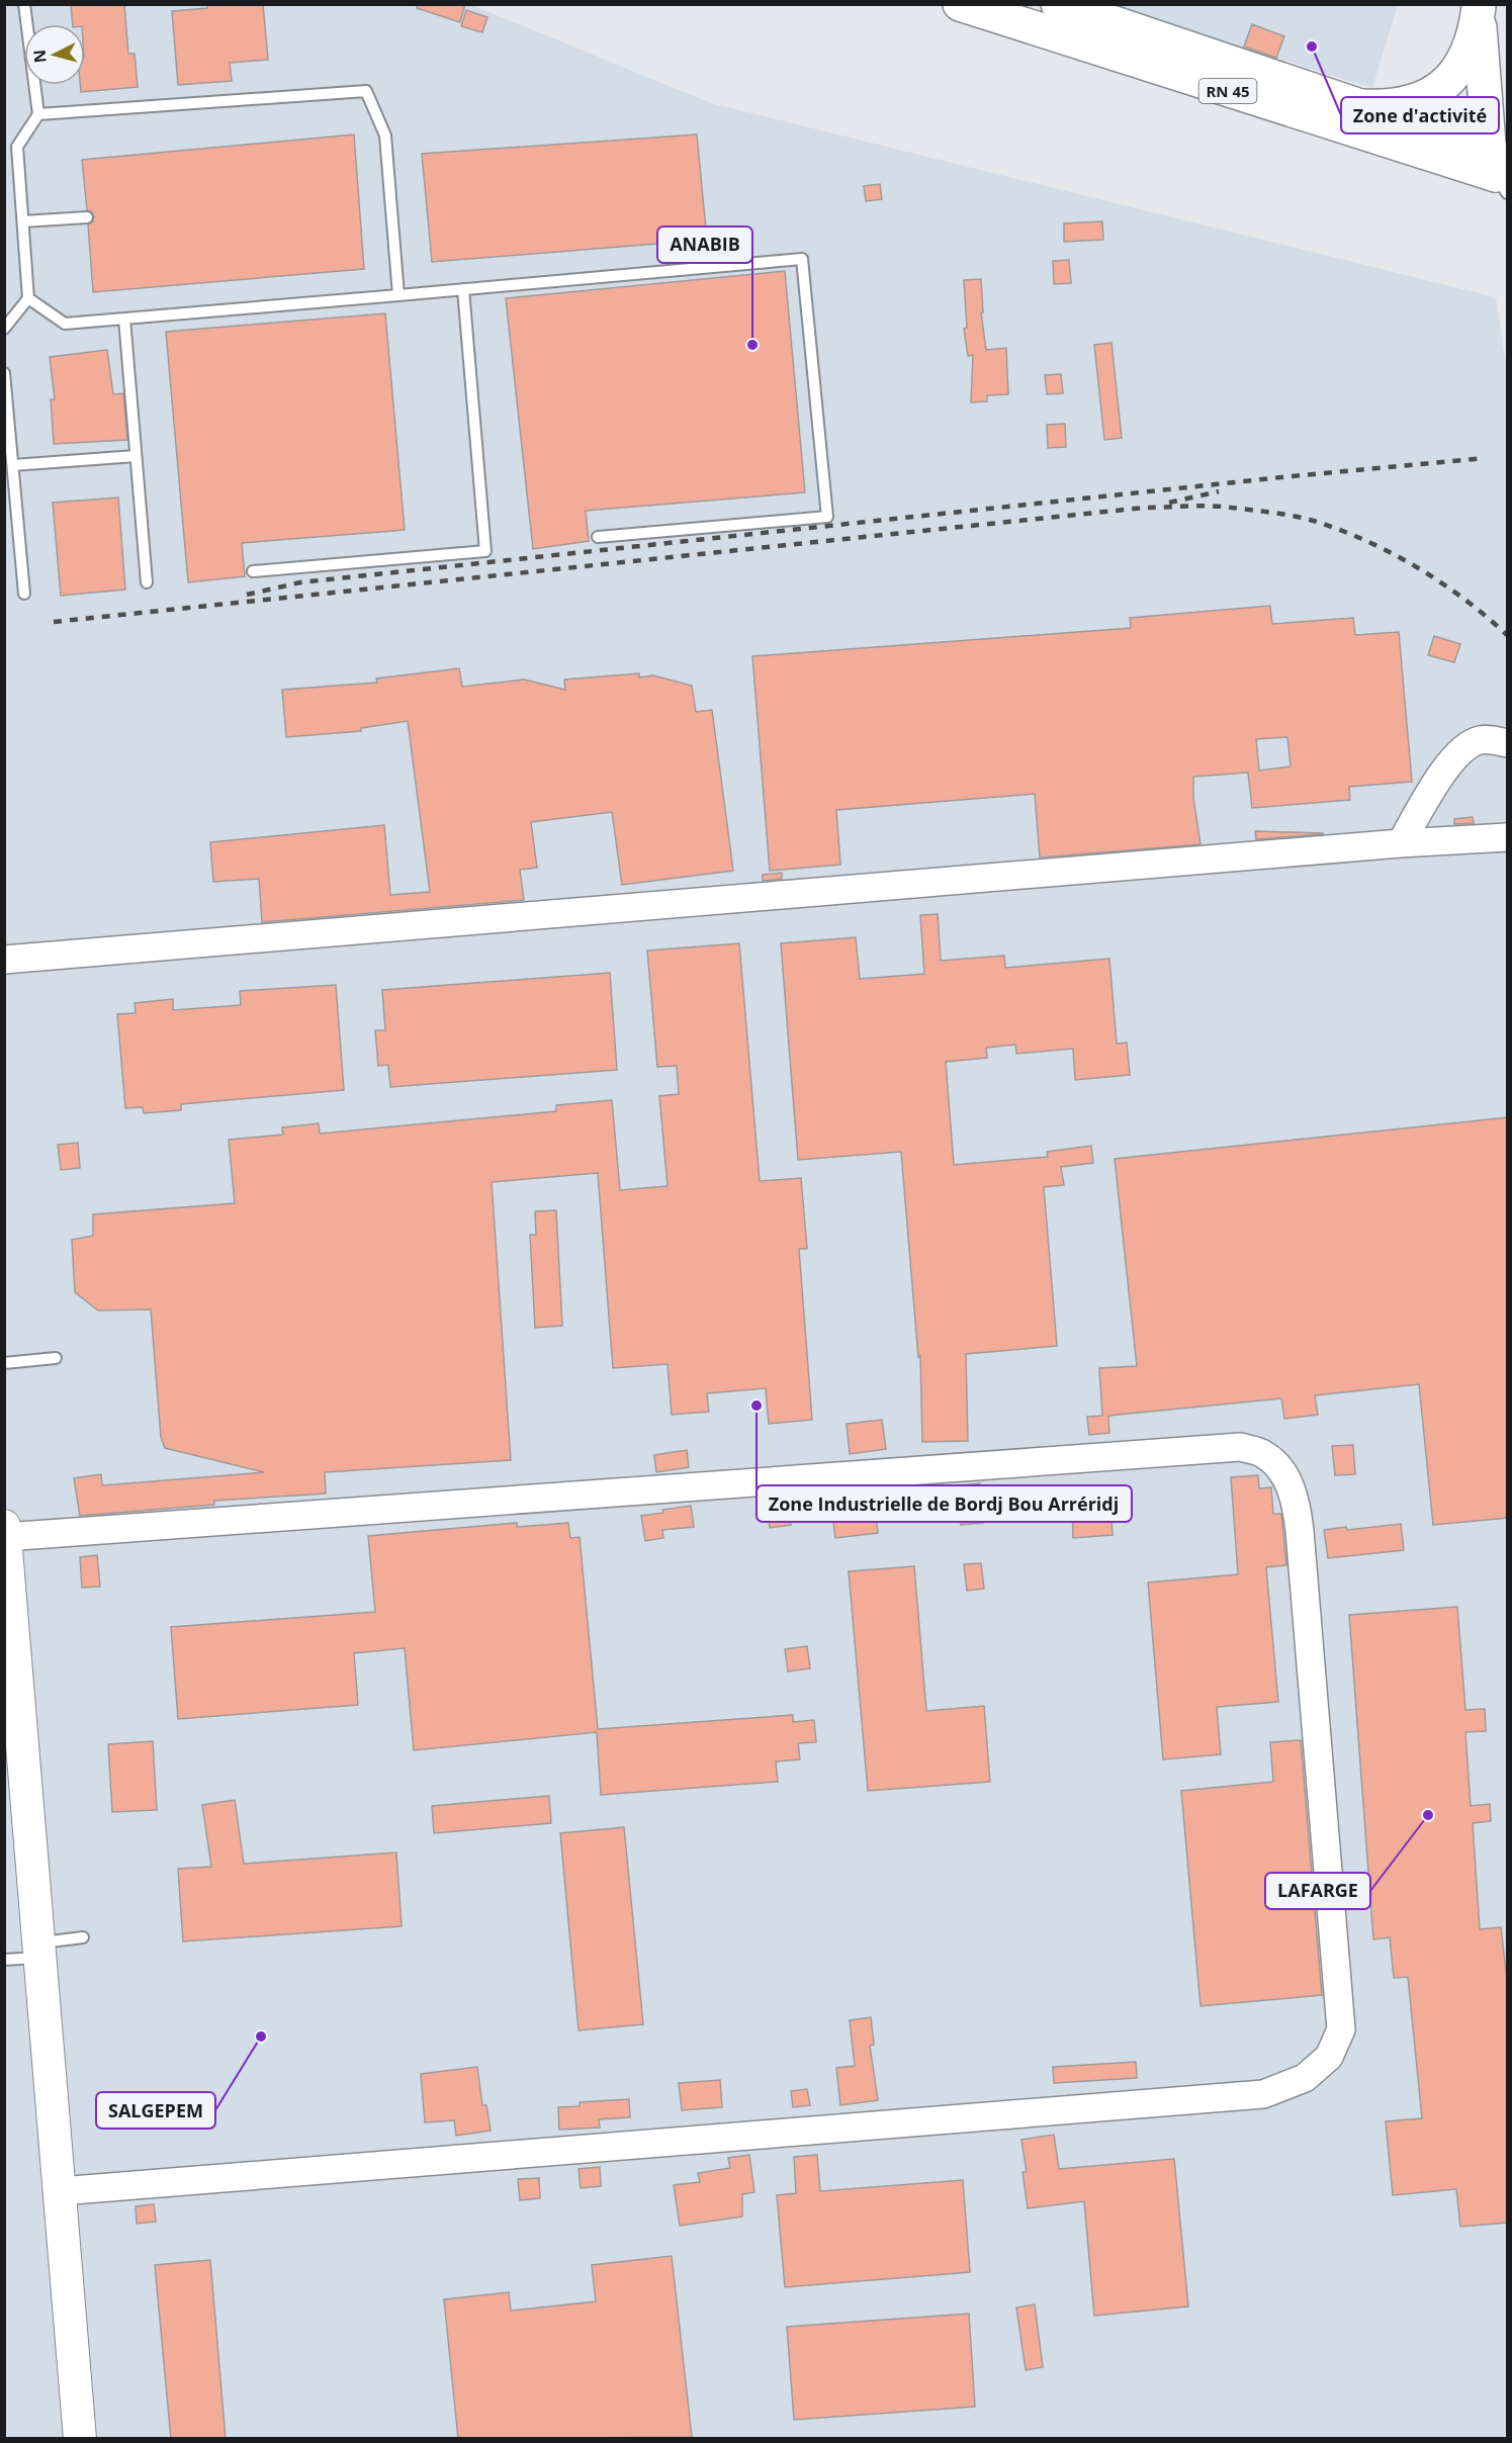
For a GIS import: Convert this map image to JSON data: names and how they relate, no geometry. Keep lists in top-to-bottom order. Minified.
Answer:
{"streets":{"main road":["RN 45"]},"places":["Zone d'activité","ANABIB","Zone Industrielle de Bordj Bou Arréridj","LAFARGE","SALGEPEM"],"north":"left"}
